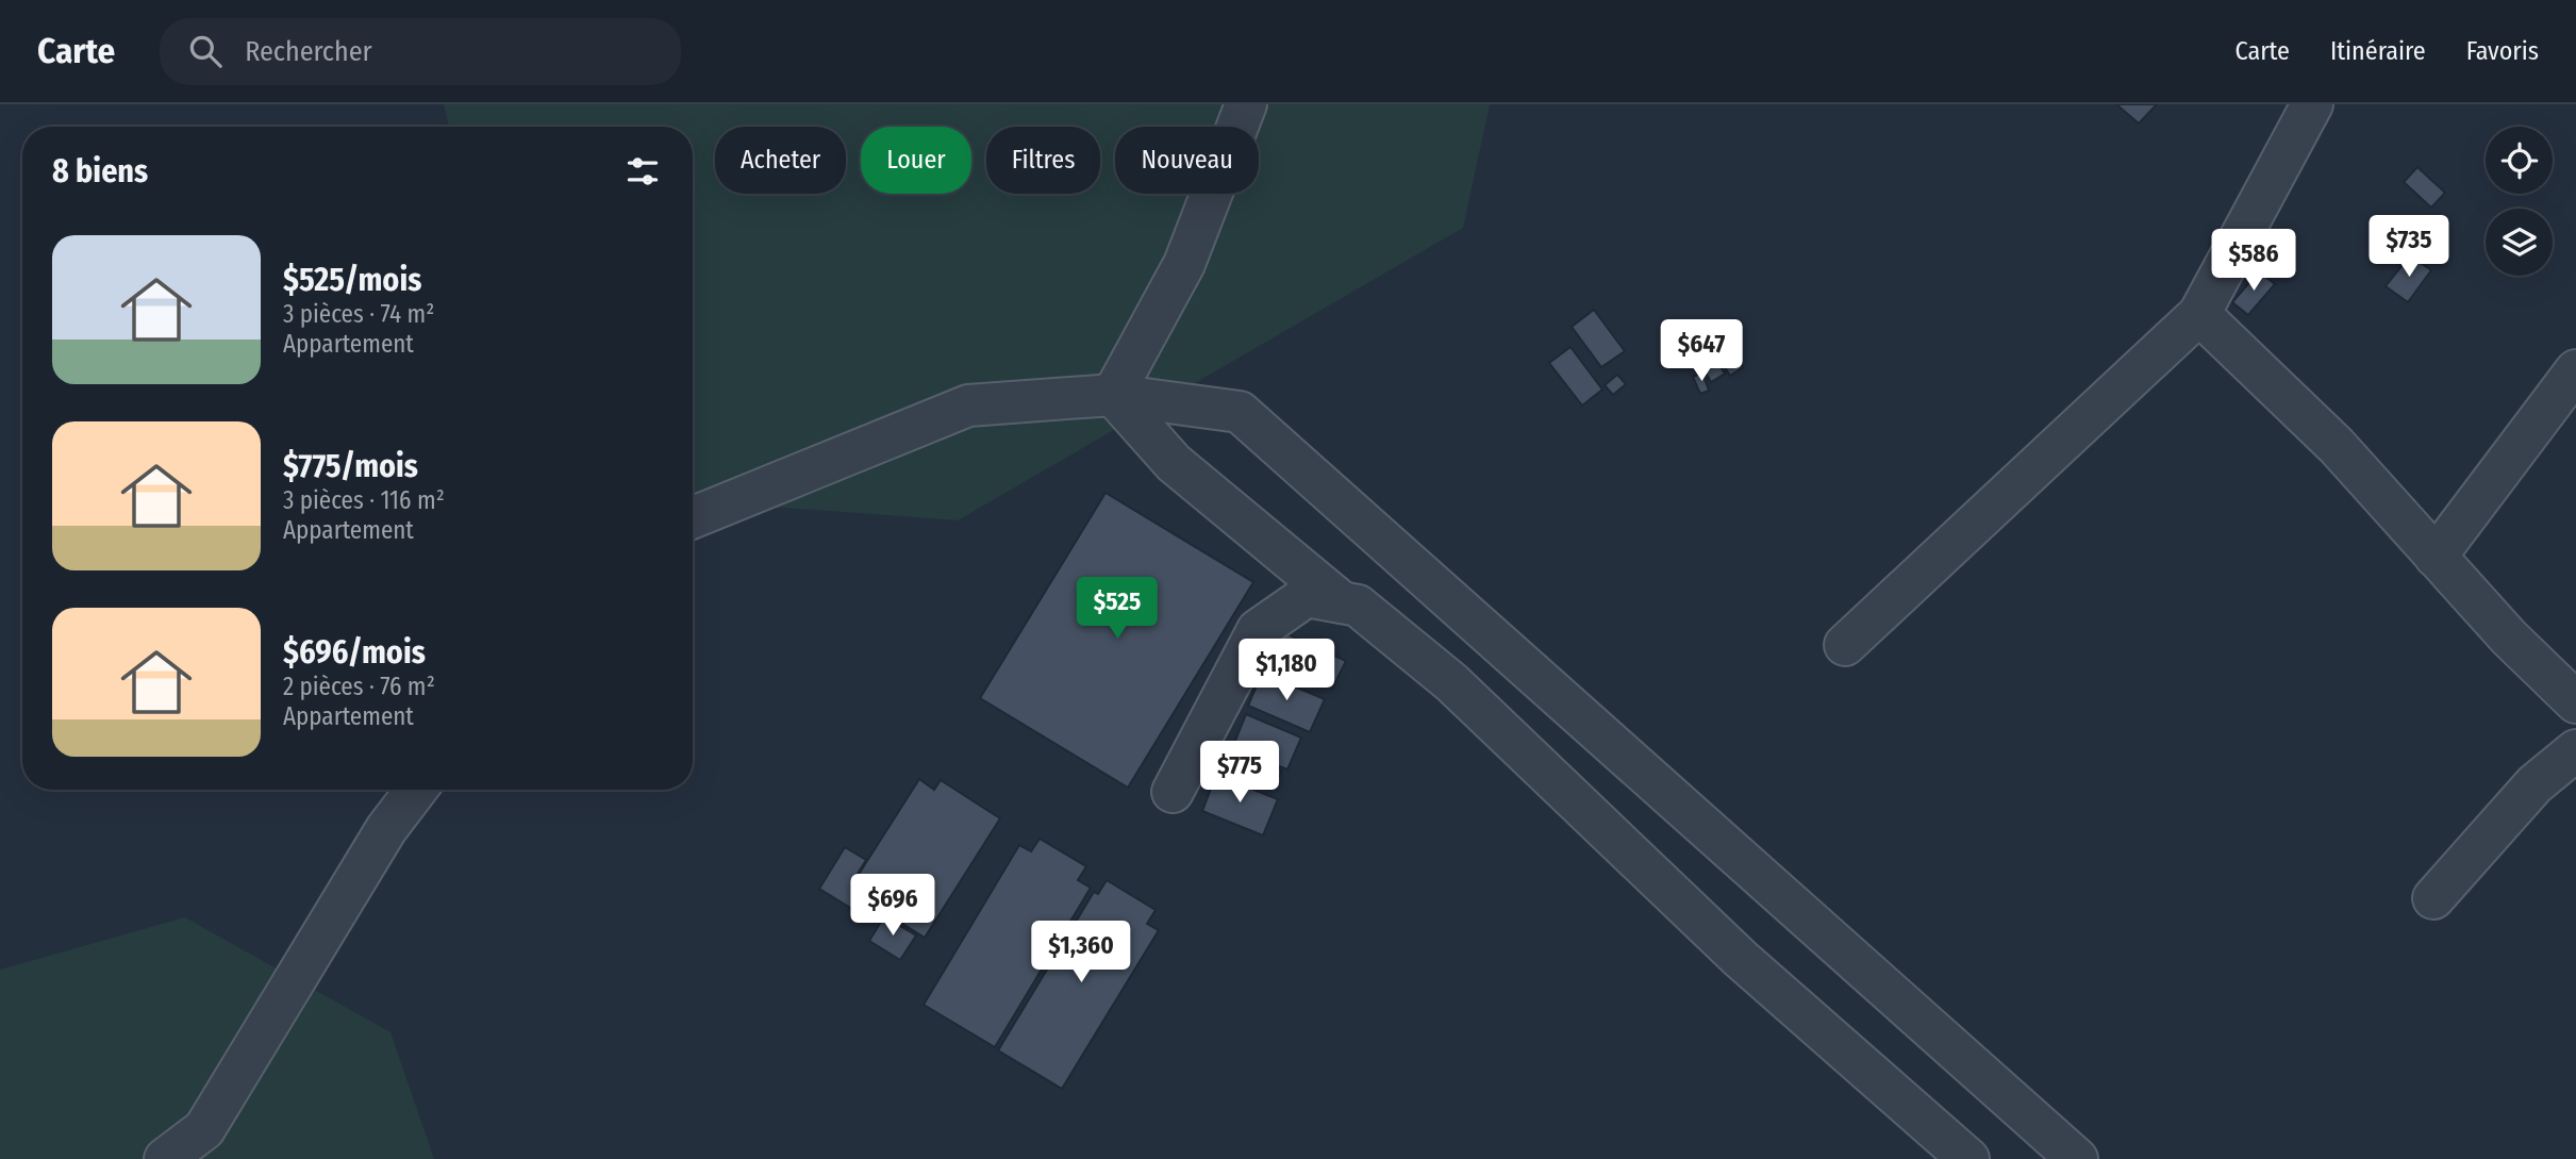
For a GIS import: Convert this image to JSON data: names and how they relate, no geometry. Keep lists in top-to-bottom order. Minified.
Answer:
{"page":{"header":"Carte","search":"Rechercher","nav":["Carte","Itinéraire","Favoris"],"chip":["Acheter","Louer","Filtres","Nouveau"],"heading":"8 biens","price":["$735","$586","$647","$525","$1,180","$775","$696","$1,360"],"list":[{"name":"$525/mois","note":"3 pièces · 74 m² · Appartement"},{"name":"$775/mois","note":"3 pièces · 116 m² · Appartement"},{"name":"$696/mois","note":"2 pièces · 76 m² · Appartement"}]}}
